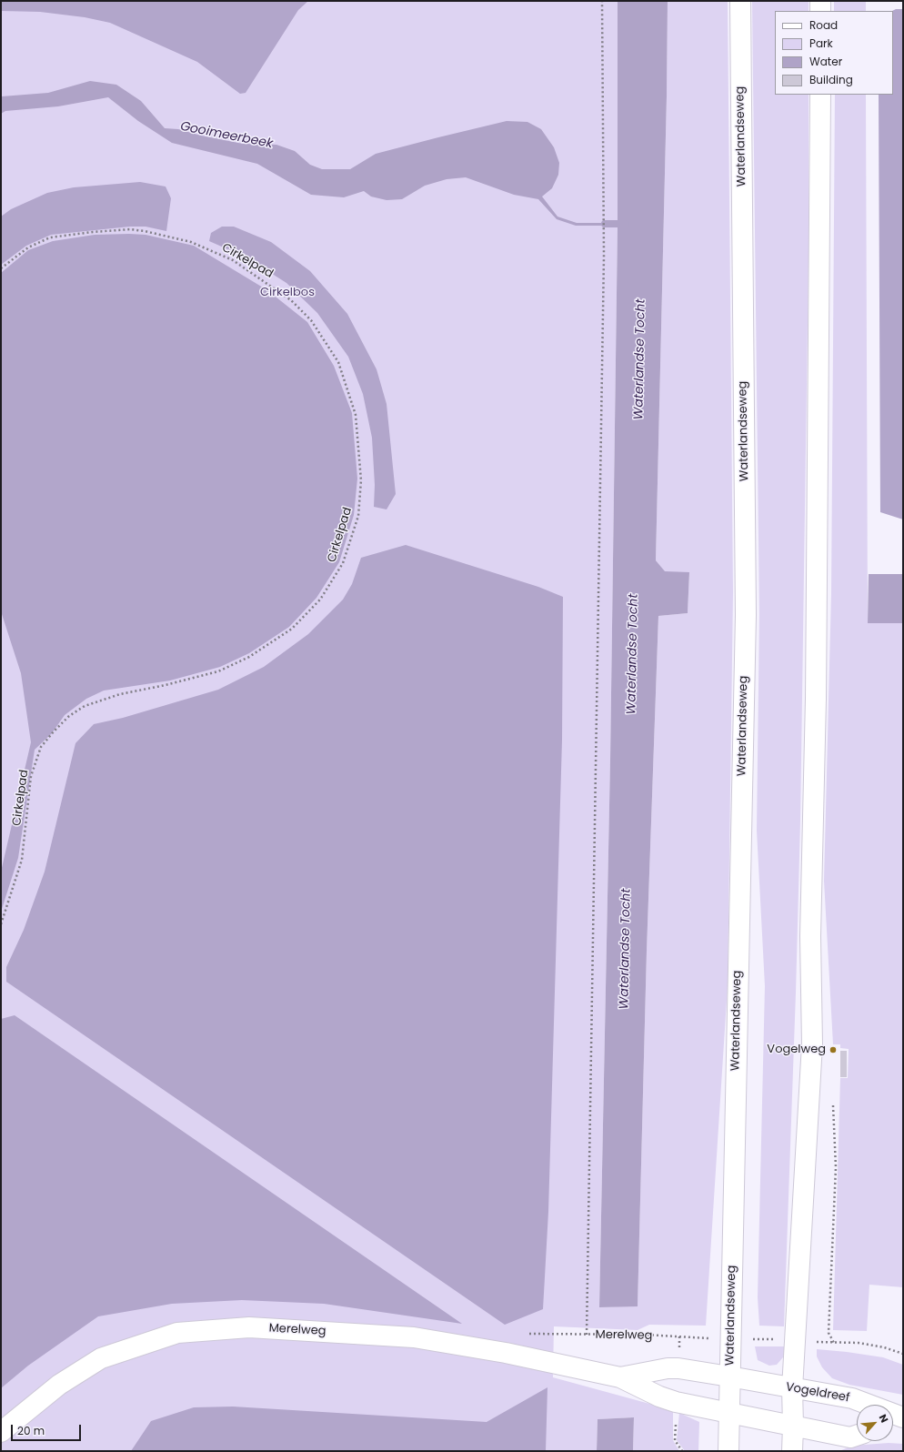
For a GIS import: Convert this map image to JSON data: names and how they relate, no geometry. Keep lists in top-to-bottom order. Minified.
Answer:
{"streets":{"main road":["Waterlandseweg","Merelweg","Vogeldreef"],"path":["Cirkelpad"]},"crossings":[["Waterlandseweg","Merelweg"],["Waterlandseweg","Vogeldreef"],["Merelweg","Vogeldreef"]],"water":["Gooimeerbeek","Waterlandse Tocht"],"parks":["Cirkelbos"],"places":["Vogelweg"],"legend":["Road","Park","Water","Building"],"scale_bar":"20 m","north":"top right"}
